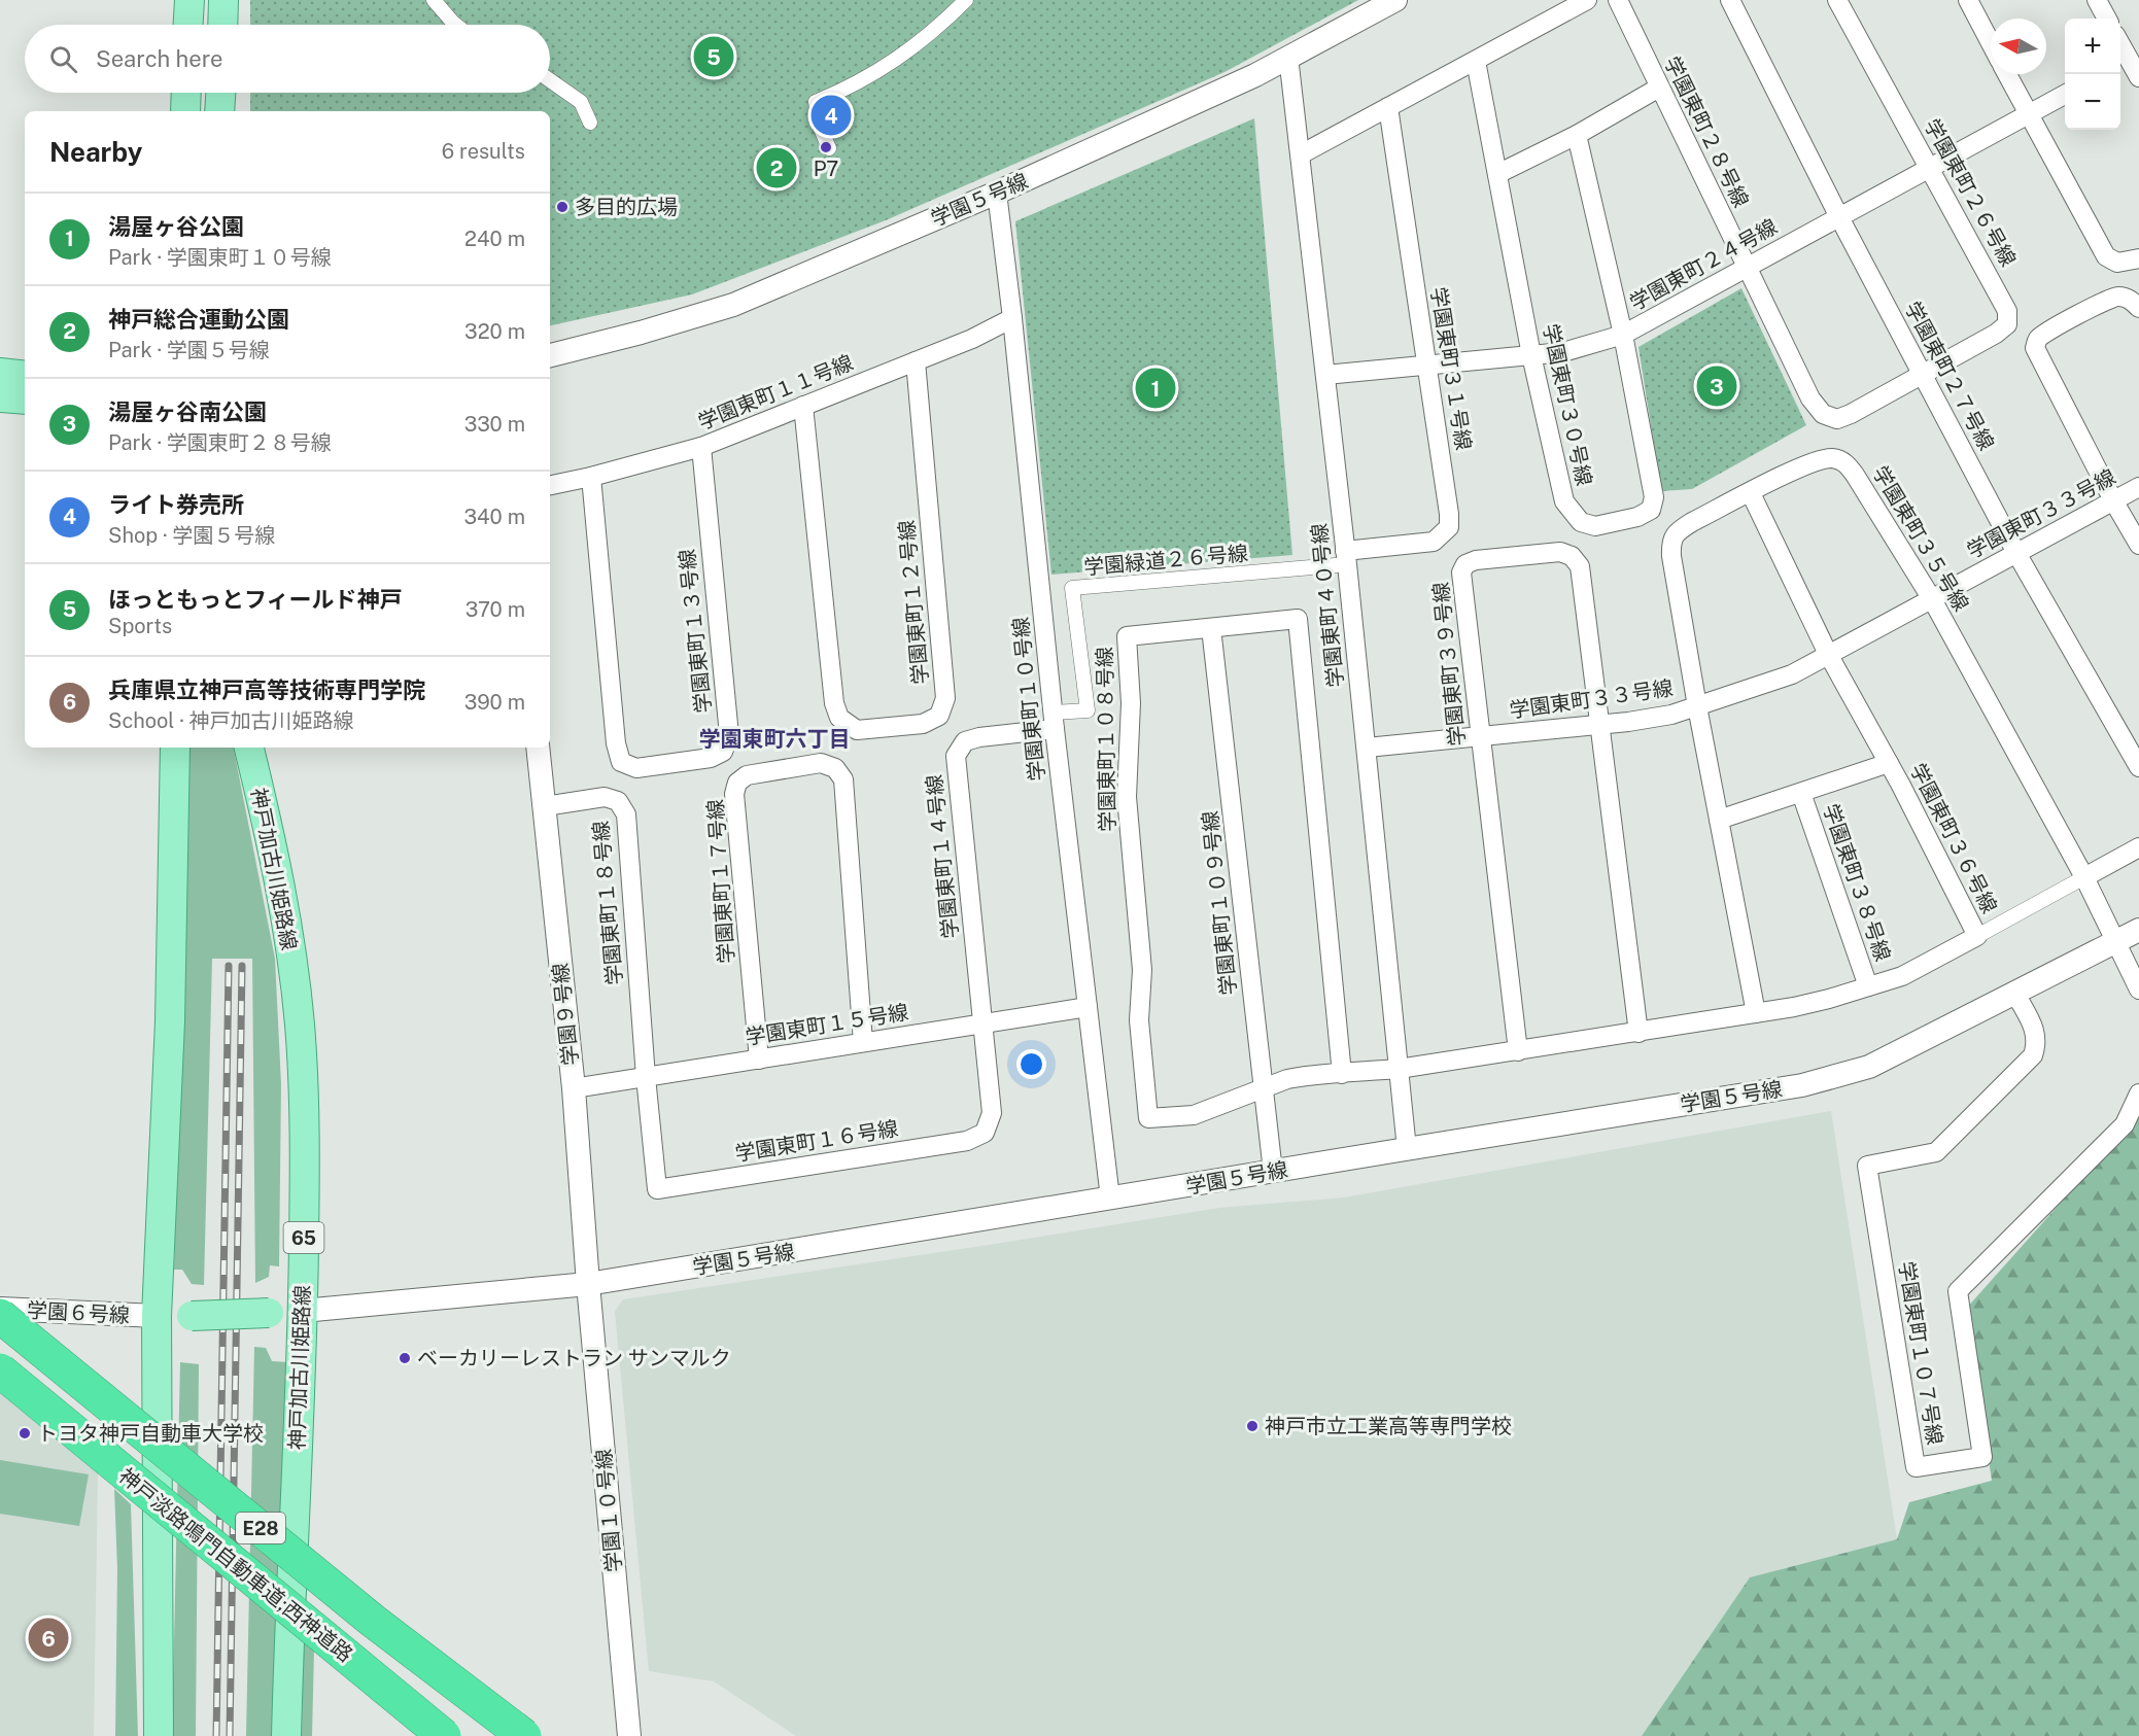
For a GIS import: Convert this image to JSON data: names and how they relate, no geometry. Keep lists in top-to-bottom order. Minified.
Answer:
{"streets":{"highway":["E28","神戸淡路鳴門自動車道;西神道路"],"main road":["神戸加古川姫路線","65"],"street":["学園東町２８号線","学園東町２６号線","学園５号線","学園東町２４号線","学園東町３１号線","学園東町２７号線","学園東町１１号線","学園東町３０号線","学園東町３３号線","学園東町３５号線","学園緑道２６号線","学園東町１２号線","学園東町４０号線","学園東町１３号線","学園東町３９号線","学園東町１０号線","学園東町１０８号線","学園東町３６号線","学園東町１４号線","学園東町１７号線","学園東町３８号線","学園東町１８号線","学園東町１０９号線","学園９号線","学園東町１５号線","学園東町１６号線","学園６号線","学園東町１０７号線","学園１０号線"]},"crossings":[["学園東町２８号線","学園東町２６号線"],["学園東町２８号線","学園東町２４号線"],["学園東町２８号線","学園東町２７号線"],["学園東町２６号線","学園東町２４号線"],["学園東町２６号線","学園東町２７号線"],["学園５号線","学園東町３５号線"],["学園５号線","学園東町４０号線"],["学園５号線","学園東町１０号線"],["学園５号線","神戸加古川姫路線"],["学園５号線","学園東町１０９号線"],["学園５号線","学園９号線"],["学園５号線","学園東町１０７号線"],["学園５号線","学園１０号線"],["学園東町２４号線","学園東町３１号線"],["学園東町２４号線","学園東町２７号線"],["学園東町２４号線","学園東町３０号線"],["学園東町２４号線","学園東町４０号線"],["学園東町３１号線","学園緑道２６号線"],["学園東町３１号線","学園東町４０号線"],["学園東町２７号線","学園東町３３号線"],["学園東町１１号線","学園東町１２号線"],["学園東町１１号線","学園東町１３号線"],["学園東町１１号線","学園東町１０号線"],["学園東町３３号線","学園東町３５号線"],["学園東町３３号線","学園東町４０号線"],["学園東町３３号線","学園東町３９号線"],["学園東町３３号線","学園東町３６号線"],["学園東町３５号線","学園東町３６号線"],["学園緑道２６号線","学園東町４０号線"],["学園緑道２６号線","学園東町１０号線"],["学園緑道２６号線","学園東町１４号線"],["学園東町４０号線","学園東町１０８号線"],["学園東町４０号線","学園東町３６号線"],["学園東町３９号線","学園東町３６号線"],["学園東町１０号線","学園東町１４号線"],["学園東町１０号線","学園東町１５号線"],["学園東町１０８号線","学園東町３６号線"],["学園東町１０８号線","学園東町１０９号線"],["学園東町３６号線","学園東町３８号線"],["学園東町１４号線","学園東町１５号線"],["学園東町１４号線","学園東町１６号線"],["学園東町１７号線","学園東町１５号線"],["学園東町１８号線","学園９号線"],["学園東町１８号線","学園東町１５号線"],["学園東町１８号線","学園東町１６号線"],["学園９号線","学園東町１５号線"],["学園９号線","学園１０号線"],["学園東町１５号線","学園東町１６号線"]],"districts":["学園東町六丁目"],"places":["P7","多目的広場","ベーカリーレストラン サンマルク","神戸市立工業高等専門学校","トヨタ神戸自動車大学校"],"north":"left","page":{"map_buttons":["+","−"],"search":"Search here","pins":["5","4","2","3","1","6"],"heading":["Nearby","6 results"],"list":[{"mark":"1","name":"湯屋ヶ谷公園","note":"Park · 学園東町１０号線","value":"240 m"},{"mark":"2","name":"神戸総合運動公園","note":"Park · 学園５号線","value":"320 m"},{"mark":"3","name":"湯屋ヶ谷南公園","note":"Park · 学園東町２８号線","value":"330 m"},{"mark":"4","name":"ライト券売所","note":"Shop · 学園５号線","value":"340 m"},{"mark":"5","name":"ほっともっとフィールド神戸","note":"Sports","value":"370 m"},{"mark":"6","name":"兵庫県立神戸高等技術専門学院","note":"School · 神戸加古川姫路線","value":"390 m"}]}}
